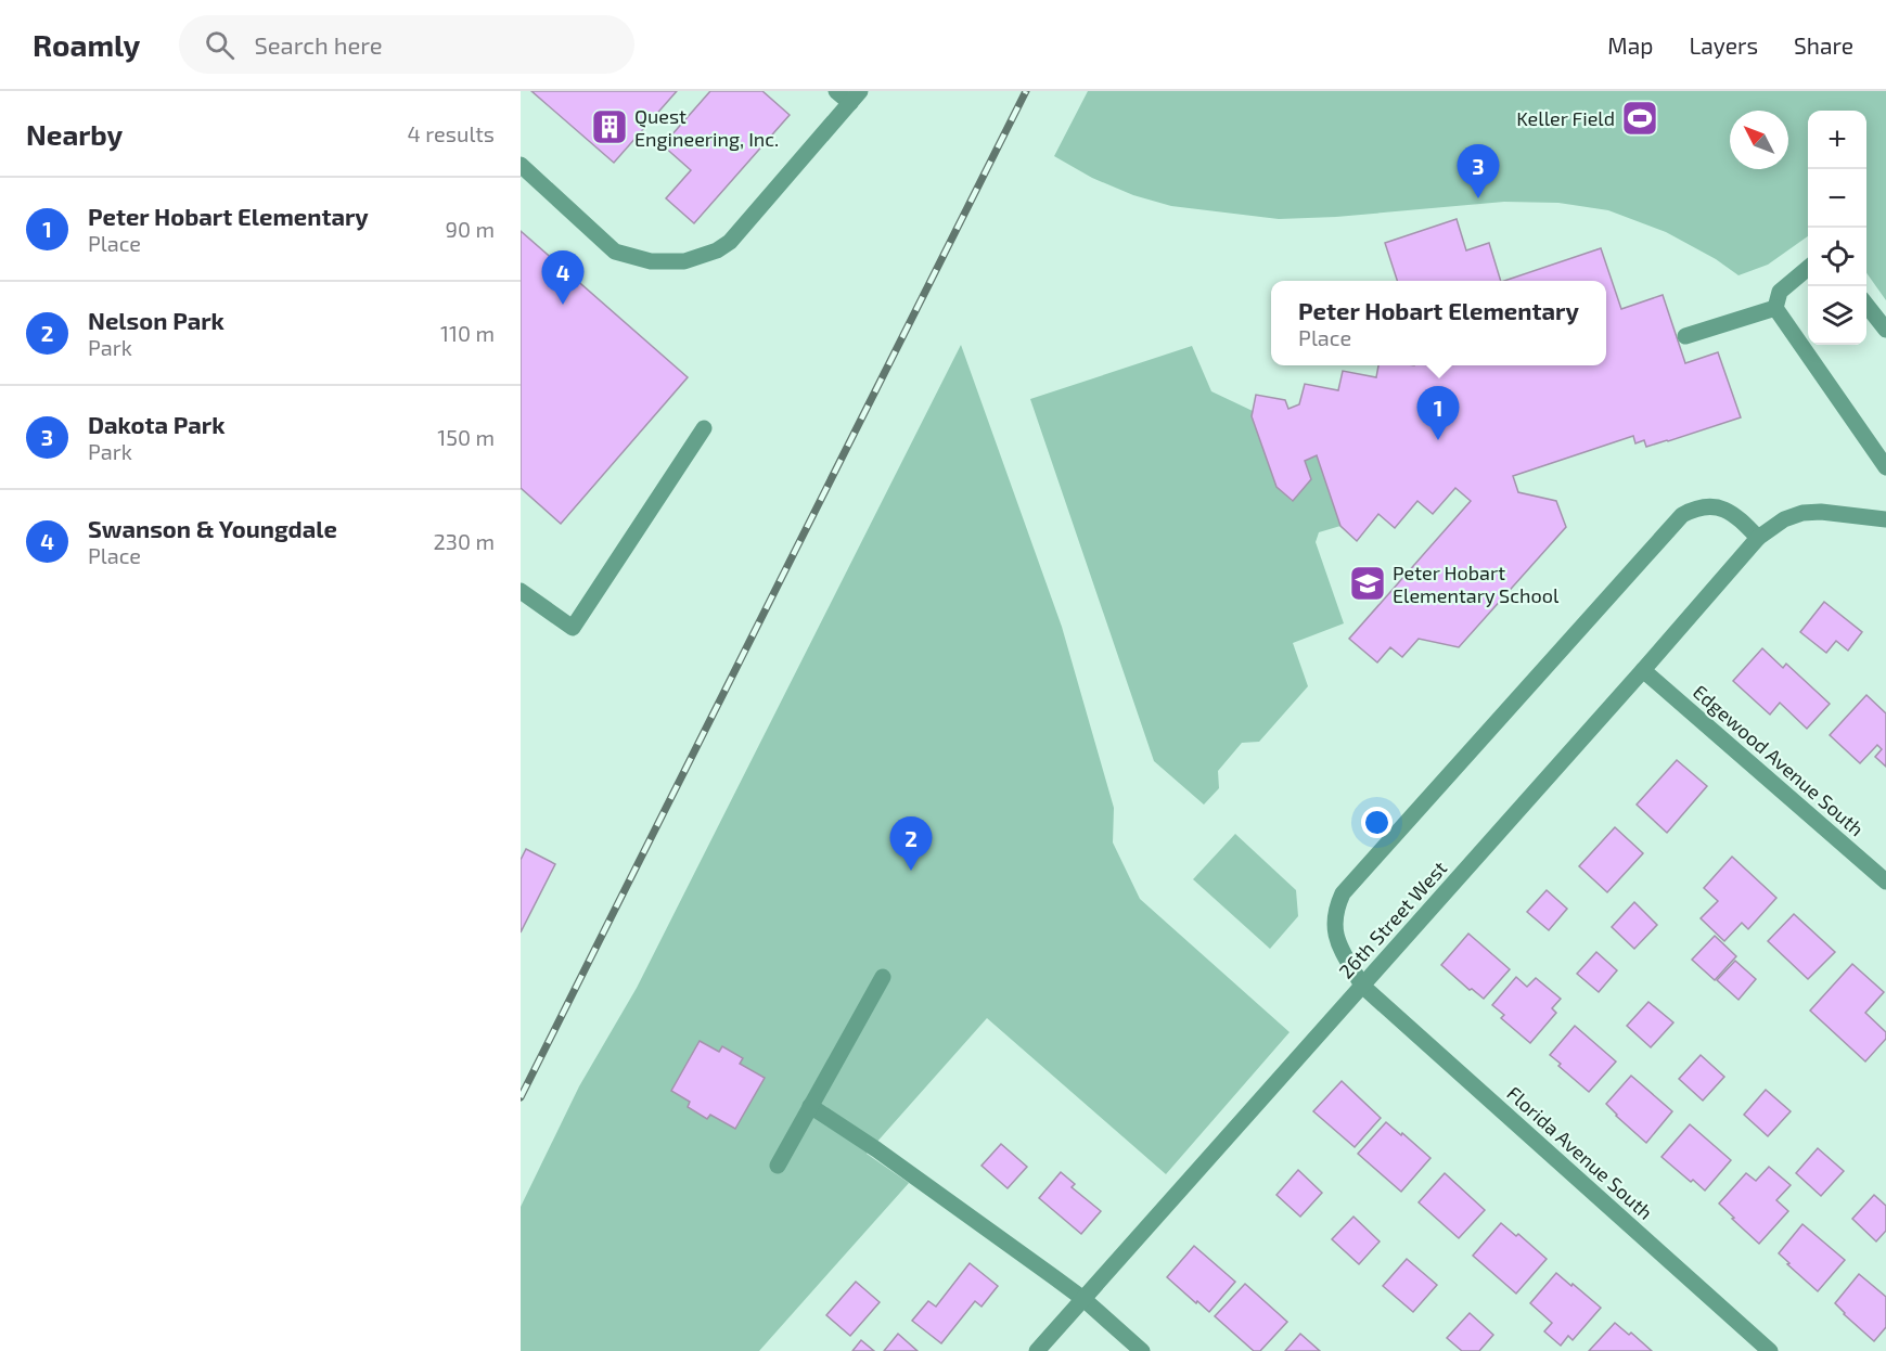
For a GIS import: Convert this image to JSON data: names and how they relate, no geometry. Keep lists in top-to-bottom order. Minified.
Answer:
{"streets":{"street":["Edgewood Avenue South","26th Street West","Florida Avenue South"]},"crossings":[["Edgewood Avenue South","26th Street West"],["26th Street West","Florida Avenue South"]],"places":{"sports":["Keller Field"],"building":["Quest Engineering, Inc."],"school or university":["Peter Hobart Elementary School"]},"north":"top left","page":{"header":"Roamly","search":"Search here","nav":["Map","Layers","Share"],"heading":["Nearby","4 results"],"map_buttons":["+","−"],"pins":["3","4","1","2"],"list":[{"mark":"1","name":"Peter Hobart Elementary","note":"Place","value":"90 m"},{"mark":"2","name":"Nelson Park","note":"Park","value":"110 m"},{"mark":"3","name":"Dakota Park","note":"Park","value":"150 m"},{"mark":"4","name":"Swanson & Youngdale","note":"Place","value":"230 m"}],"popup":["Peter Hobart Elementary","Place"]}}
